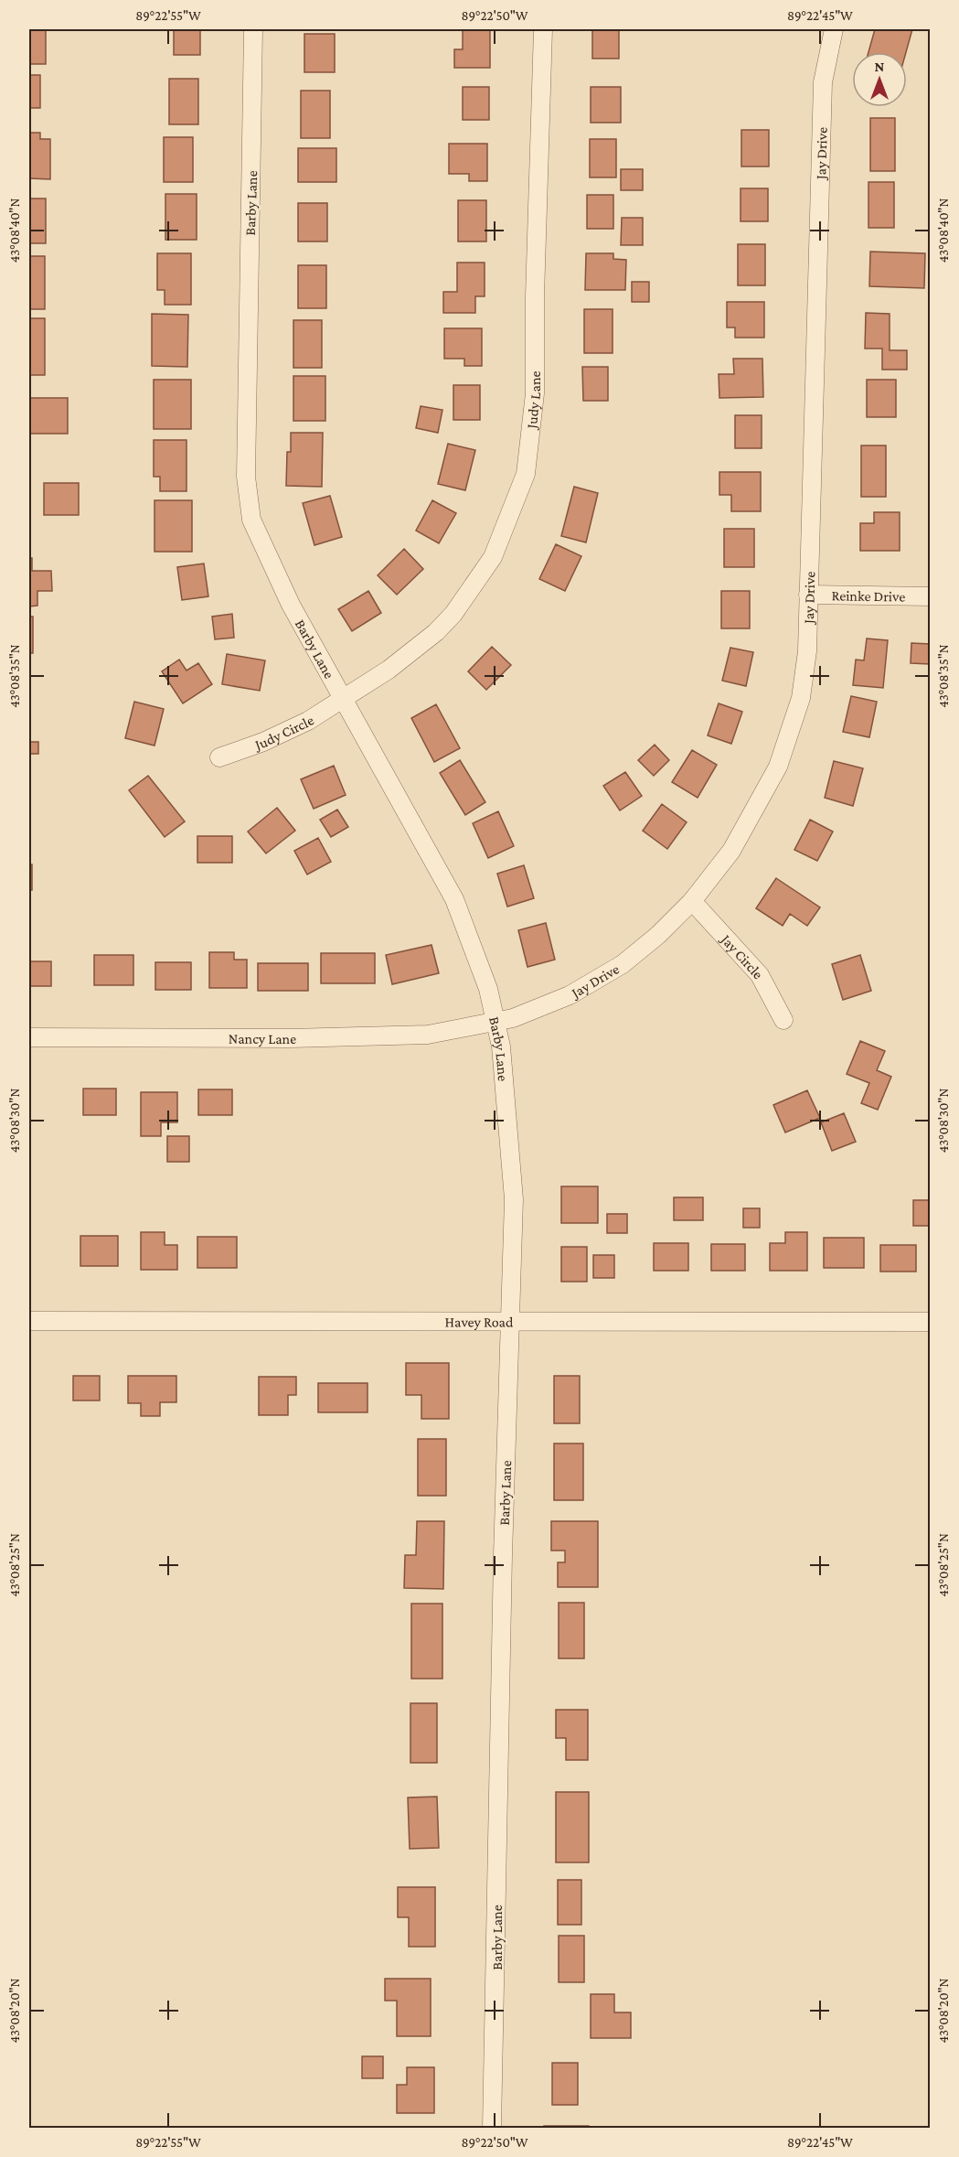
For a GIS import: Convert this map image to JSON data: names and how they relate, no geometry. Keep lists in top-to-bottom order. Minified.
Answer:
{"streets":{"street":["Jay Drive","Barby Lane","Judy Lane","Reinke Drive","Judy Circle","Jay Circle","Nancy Lane","Havey Road"]},"crossings":[["Jay Drive","Barby Lane"],["Jay Drive","Reinke Drive"],["Jay Drive","Jay Circle"],["Jay Drive","Nancy Lane"],["Barby Lane","Judy Lane"],["Barby Lane","Judy Circle"],["Barby Lane","Nancy Lane"],["Barby Lane","Havey Road"],["Judy Lane","Judy Circle"]],"north":"top","coordinates":["89°22'55\"W","89°22'50\"W","89°22'45\"W","43°08'40\"N","43°08'35\"N","43°08'30\"N","43°08'25\"N","43°08'20\"N"]}
